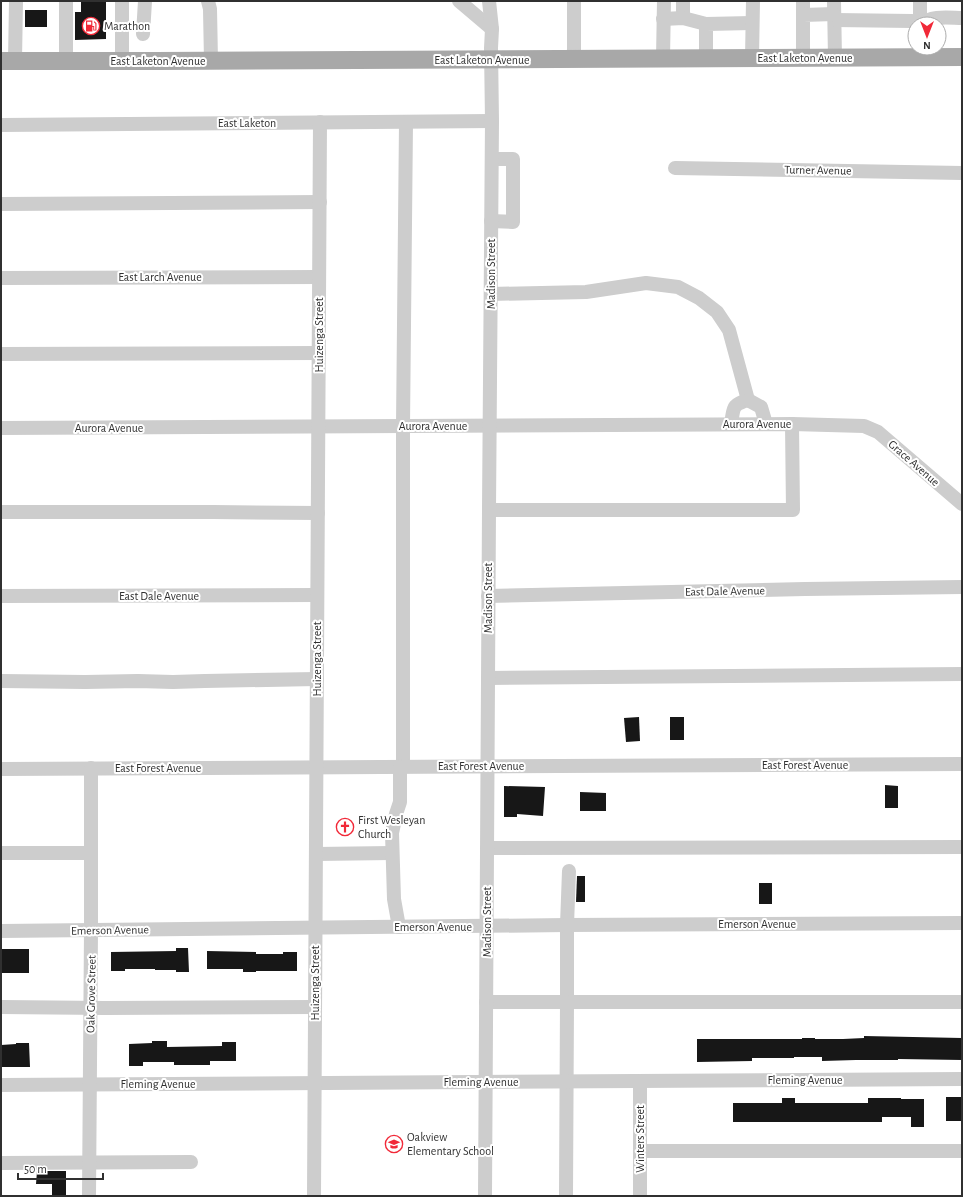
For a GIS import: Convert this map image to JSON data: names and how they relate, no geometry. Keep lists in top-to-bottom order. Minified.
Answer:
{"streets":{"main road":["East Laketon Avenue"],"street":["East Laketon","Turner Avenue","Madison Street","East Larch Avenue","Huizenga Street","Aurora Avenue","Grace Avenue","East Dale Avenue","East Forest Avenue","Emerson Avenue","Oak Grove Street","Fleming Avenue","Winters Street"]},"crossings":[["East Laketon Avenue","Madison Street"],["East Laketon","Madison Street"],["East Laketon","Huizenga Street"],["Madison Street","Aurora Avenue"],["Madison Street","East Dale Avenue"],["Madison Street","East Forest Avenue"],["Madison Street","Emerson Avenue"],["Madison Street","Fleming Avenue"],["East Larch Avenue","Huizenga Street"],["Huizenga Street","Aurora Avenue"],["Huizenga Street","East Dale Avenue"],["Huizenga Street","East Forest Avenue"],["Huizenga Street","Emerson Avenue"],["Huizenga Street","Fleming Avenue"],["Aurora Avenue","Grace Avenue"],["East Forest Avenue","Oak Grove Street"],["Emerson Avenue","Oak Grove Street"],["Oak Grove Street","Fleming Avenue"],["Fleming Avenue","Winters Street"]],"places":{"fuel station":["Marathon"],"church":["First Wesleyan Church"],"school or university":["Oakview Elementary School"]},"scale_bar":"50 m","north":"bottom"}
